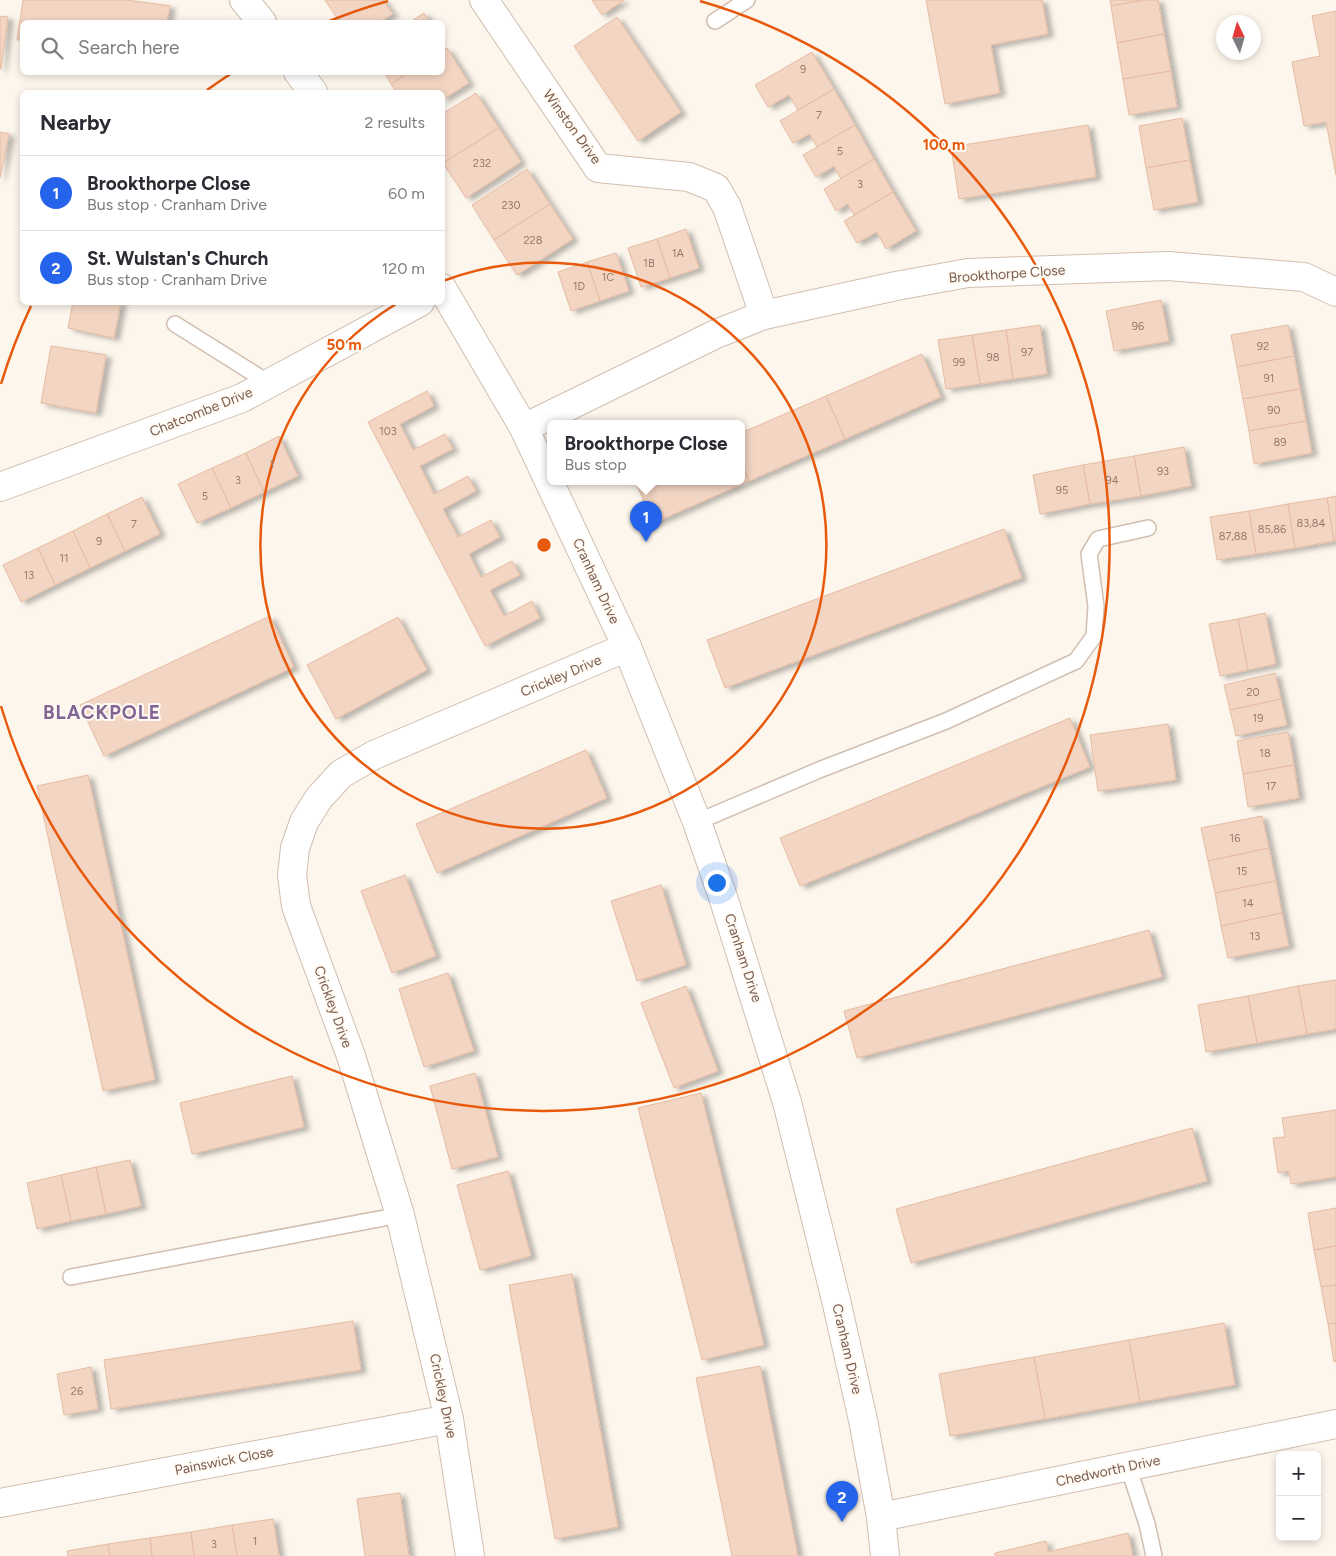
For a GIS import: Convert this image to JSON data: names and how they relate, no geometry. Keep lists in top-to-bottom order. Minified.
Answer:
{"streets":{"street":["Winston Drive","Brookthorpe Close","Chatcombe Drive","Cranham Drive","Crickley Drive","Painswick Close","Chedworth Drive"]},"crossings":[["Winston Drive","Brookthorpe Close"],["Brookthorpe Close","Cranham Drive"],["Cranham Drive","Crickley Drive"],["Cranham Drive","Chedworth Drive"],["Crickley Drive","Painswick Close"]],"districts":["BLACKPOLE"],"house_numbers":["9","7","5","232","3","230","228","1A","1B","1C","1D","96","92","97","98","99","91","90","103","89","1","93","3","94","95","5","83,84","7","85,86","87,88","9","11","13","20","19","18","17","16","15","14","13","26","1","3"],"north":"top","page":{"search":"Search here","heading":["Nearby","2 results"],"list":[{"mark":"1","name":"Brookthorpe Close","note":"Bus stop · Cranham Drive","value":"60 m"},{"mark":"2","name":"St. Wulstan's Church","note":"Bus stop · Cranham Drive","value":"120 m"}],"popup":["Brookthorpe Close","Bus stop"],"pins":["1","2"],"map_buttons":["+","−"]},"rings":["100 m","50 m"]}
